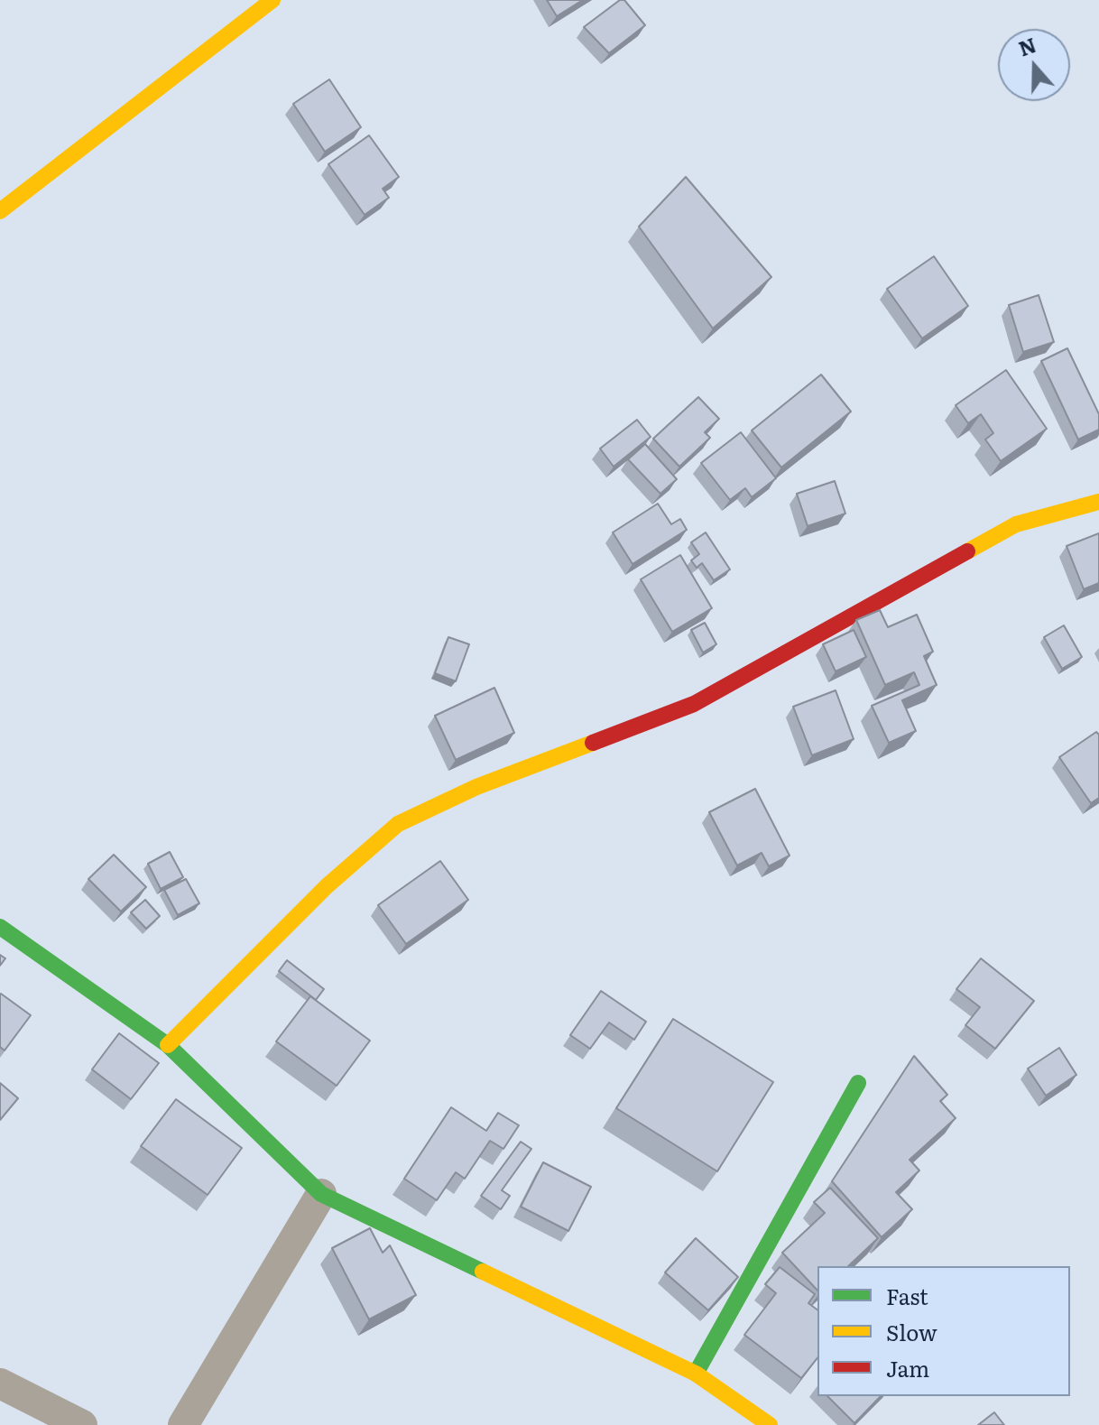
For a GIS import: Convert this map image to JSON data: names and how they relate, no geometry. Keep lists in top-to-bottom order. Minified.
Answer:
{"legend":["Fast","Slow","Jam"],"north":"top"}
